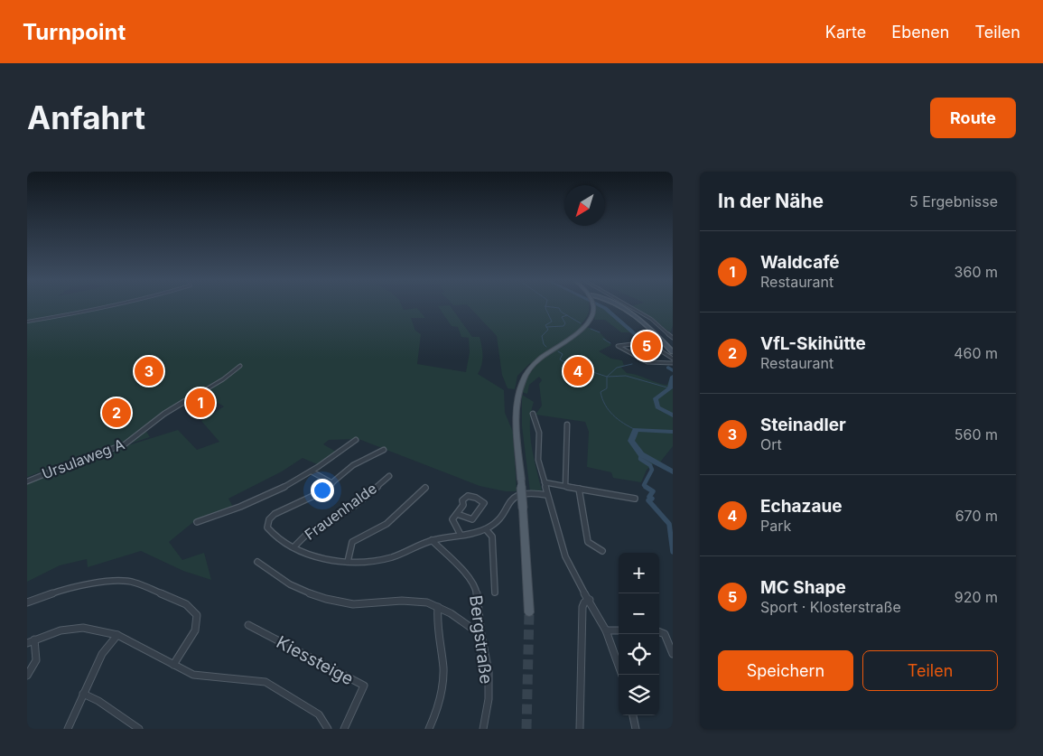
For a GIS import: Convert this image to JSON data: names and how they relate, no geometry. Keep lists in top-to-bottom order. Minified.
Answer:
{"streets":{"street":["Ursulaweg A","Frauenhalde","Bergstraße","Kiessteige"]},"north":"bottom left","page":{"header":"Turnpoint","nav":["Karte","Ebenen","Teilen"],"buttons":["Route",["Speichern","Teilen"]],"title":"Anfahrt","heading":["In der Nähe","5 Ergebnisse"],"list":[{"mark":"1","name":"Waldcafé","note":"Restaurant","value":"360 m"},{"mark":"2","name":"VfL-Skihütte","note":"Restaurant","value":"460 m"},{"mark":"3","name":"Steinadler","note":"Ort","value":"560 m"},{"mark":"4","name":"Echazaue","note":"Park","value":"670 m"},{"mark":"5","name":"MC Shape","note":"Sport · Klosterstraße","value":"920 m"}],"pins":["5","3","4","1","2"],"map_buttons":["+","−"]}}
